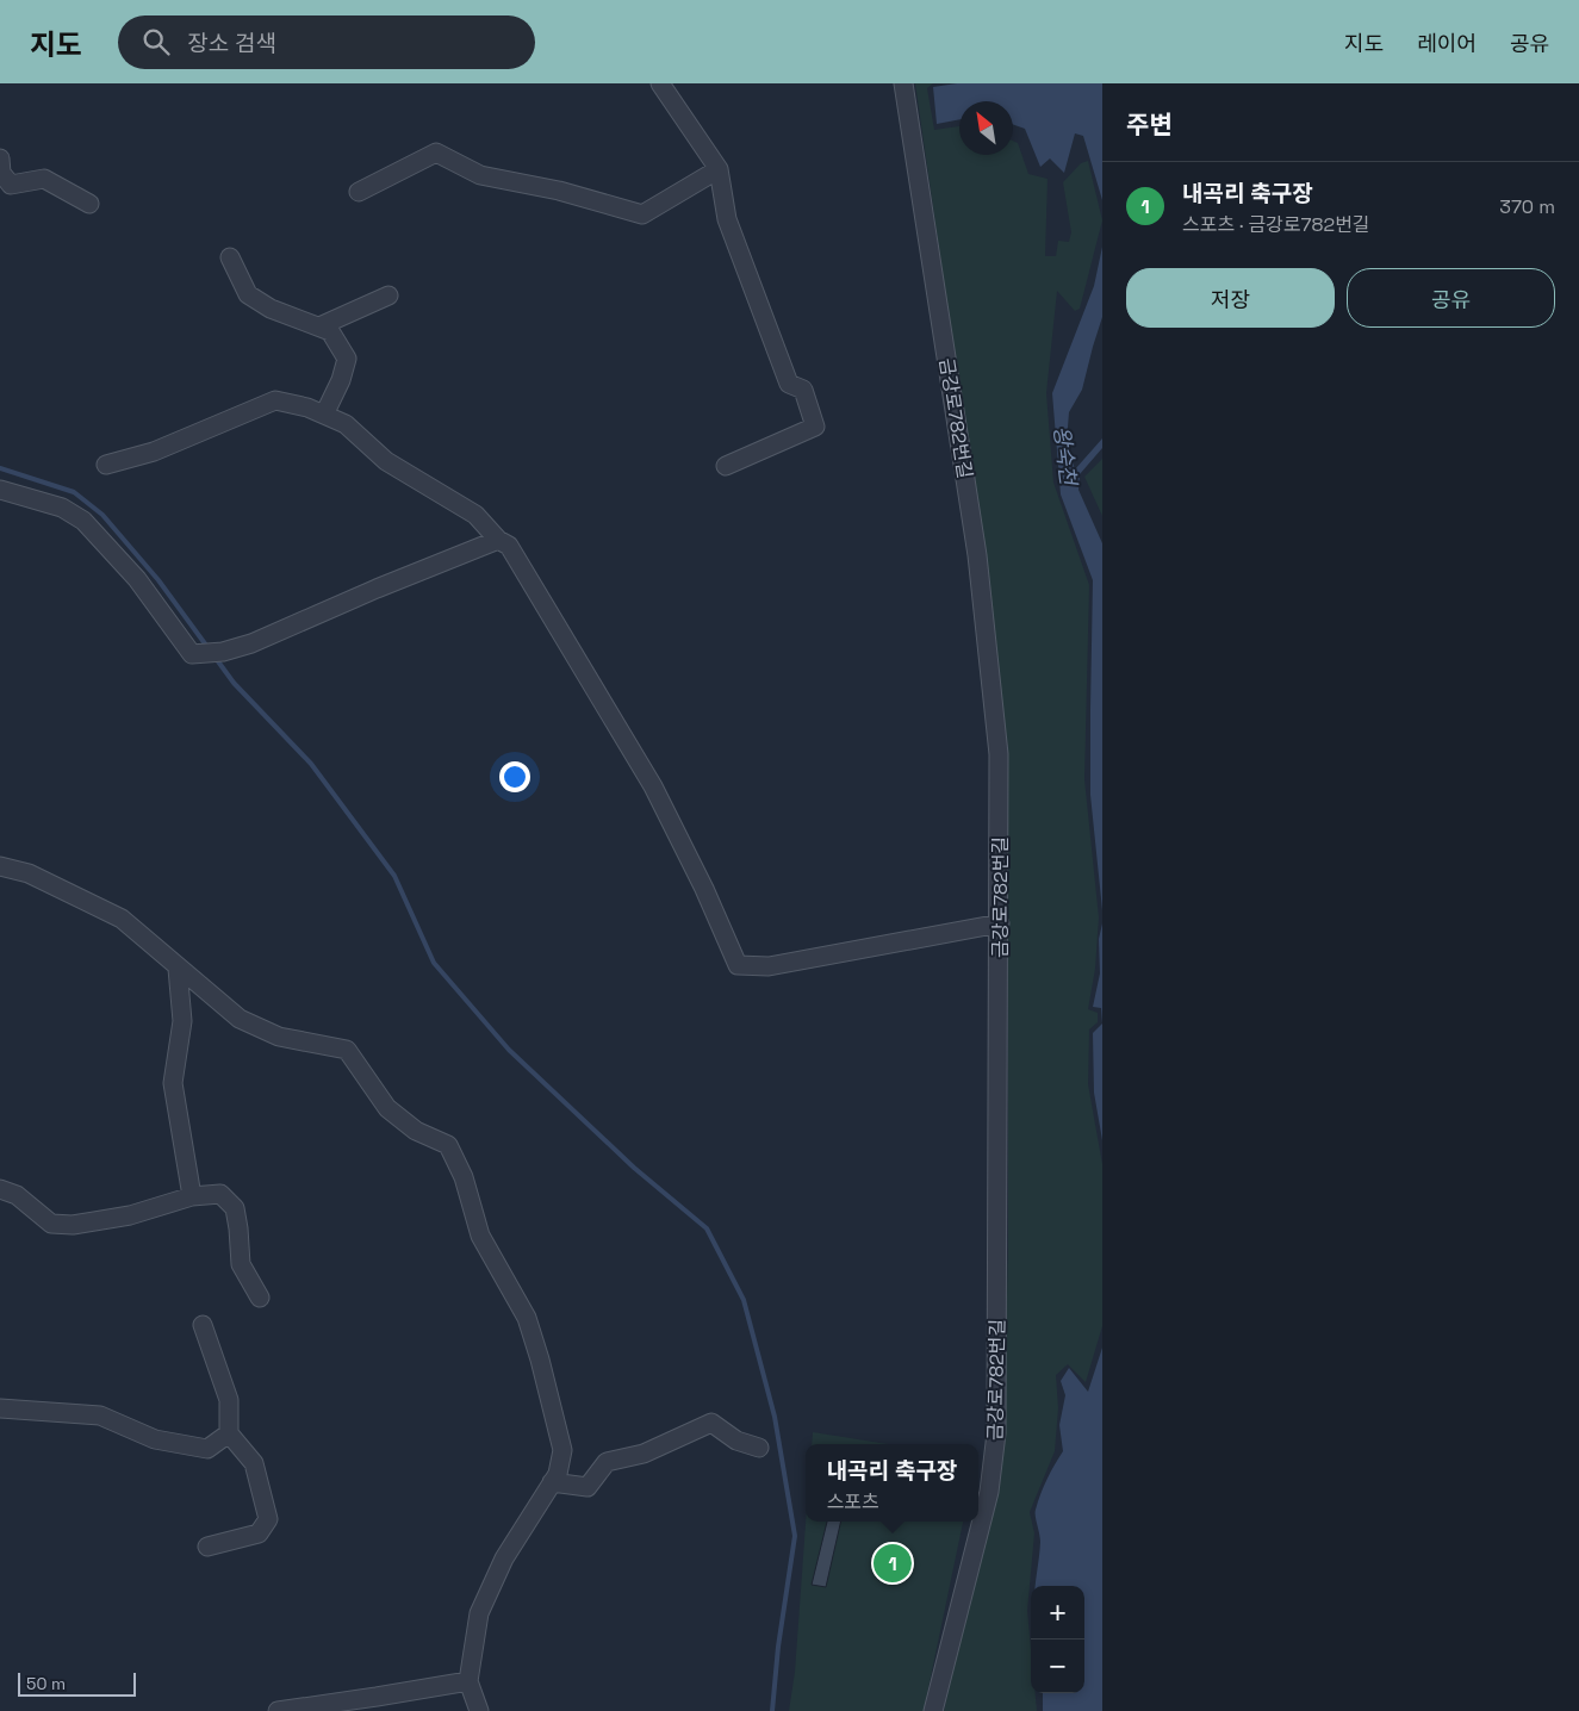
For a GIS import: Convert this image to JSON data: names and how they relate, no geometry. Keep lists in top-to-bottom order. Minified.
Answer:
{"streets":{"street":["금강로782번길"]},"water":["왕숙천"],"scale_bar":"50 m","north":"top left","page":{"header":"지도","search":"장소 검색","nav":["지도","레이어","공유"],"heading":"주변","list":[{"mark":"1","name":"내곡리 축구장","note":"스포츠 · 금강로782번길","value":"370 m"}],"buttons":["저장","공유"],"popup":["내곡리 축구장","스포츠"],"pins":"1","map_buttons":["+","−"],"scale":"50 m"}}
